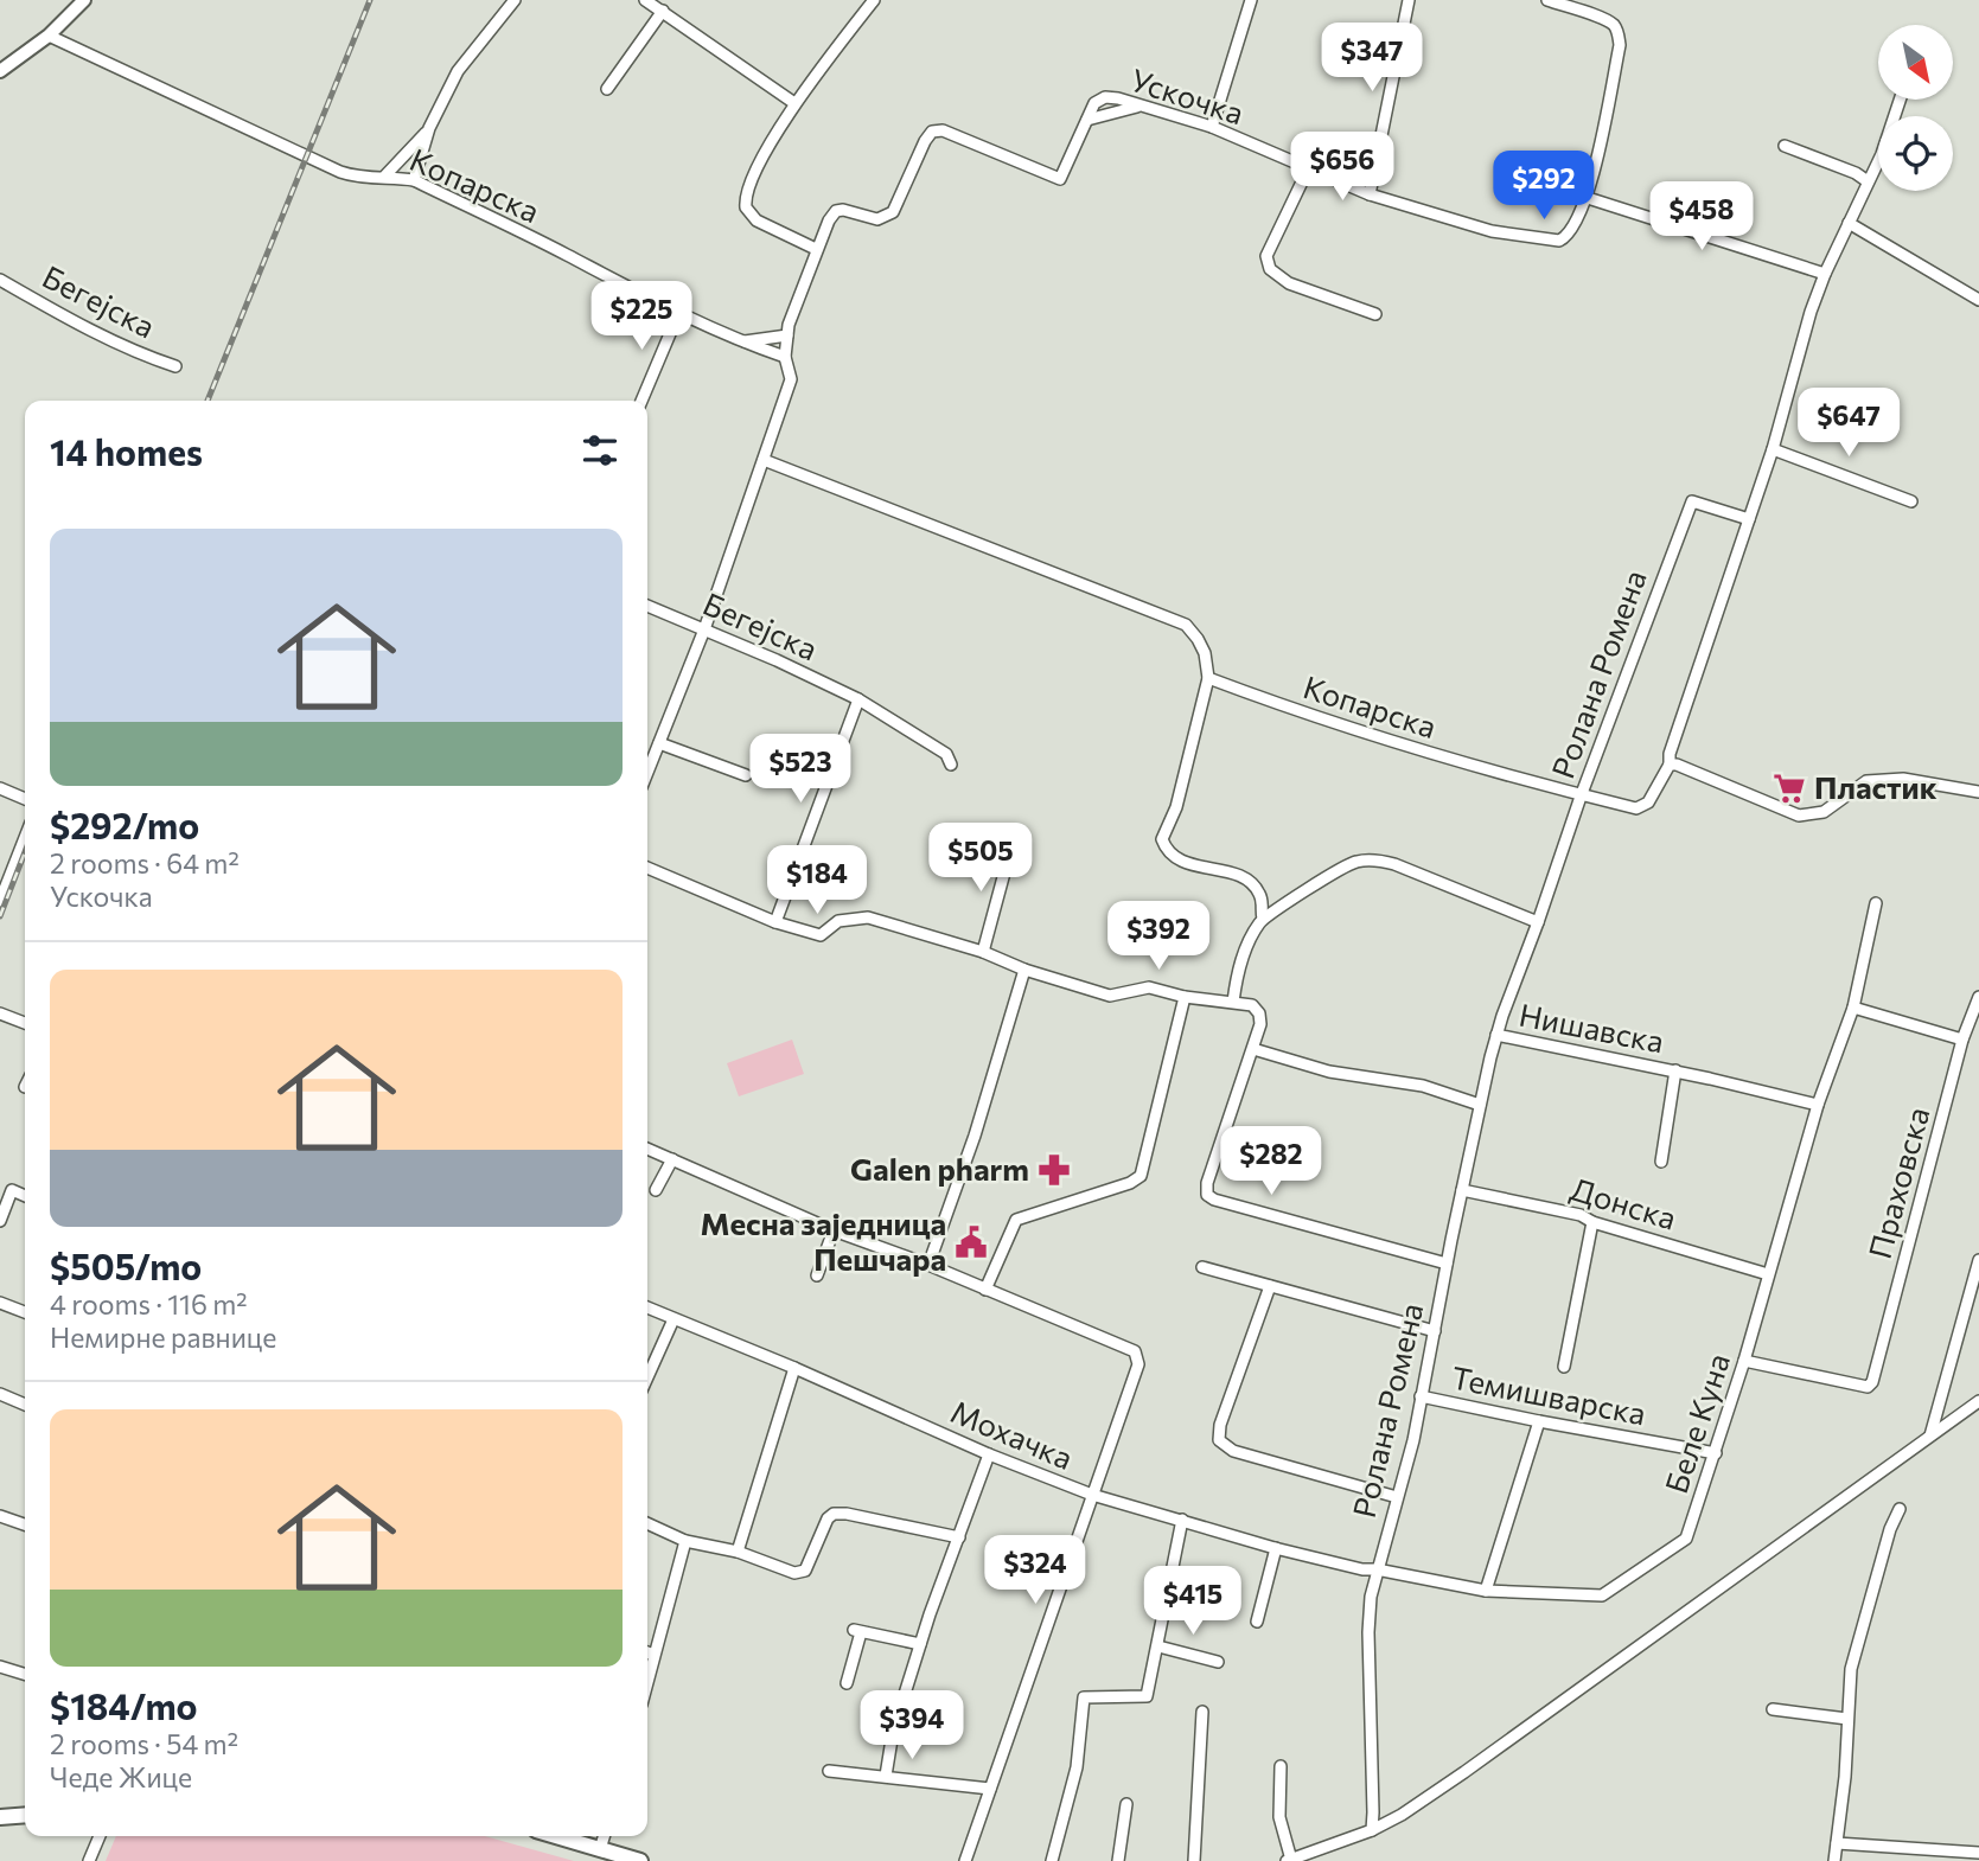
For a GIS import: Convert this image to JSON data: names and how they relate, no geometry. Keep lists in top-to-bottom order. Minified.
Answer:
{"streets":{"street":["Ускочка","Копарска","Бегејска","Ролана Ромена","Нишавска","Праховска","Донска","Темишварска","Беле Куна","Мохачка"]},"crossings":[["Ускочка","Копарска"],["Ускочка","Бегејска"],["Копарска","Ролана Ромена"],["Ролана Ромена","Нишавска"],["Ролана Ромена","Донска"],["Ролана Ромена","Темишварска"],["Ролана Ромена","Беле Куна"],["Ролана Ромена","Мохачка"],["Нишавска","Беле Куна"],["Праховска","Беле Куна"],["Донска","Беле Куна"],["Темишварска","Беле Куна"],["Беле Куна","Мохачка"]],"places":{"supermarket":["Пластик"],"pharmacy":["Galen pharm"],"public building":["Месна заједница Пешчара"]},"north":"bottom right","page":{"price":["$347","$656","$292","$458","$225","$647","$523","$505","$184","$392","$282","$324","$415","$394"],"heading":"14 homes","list":[{"name":"$292/mo","note":"2 rooms · 64 m² · Ускочка"},{"name":"$505/mo","note":"4 rooms · 116 m² · Немирне равнице"},{"name":"$184/mo","note":"2 rooms · 54 m² · Чеде Жице"}]}}
